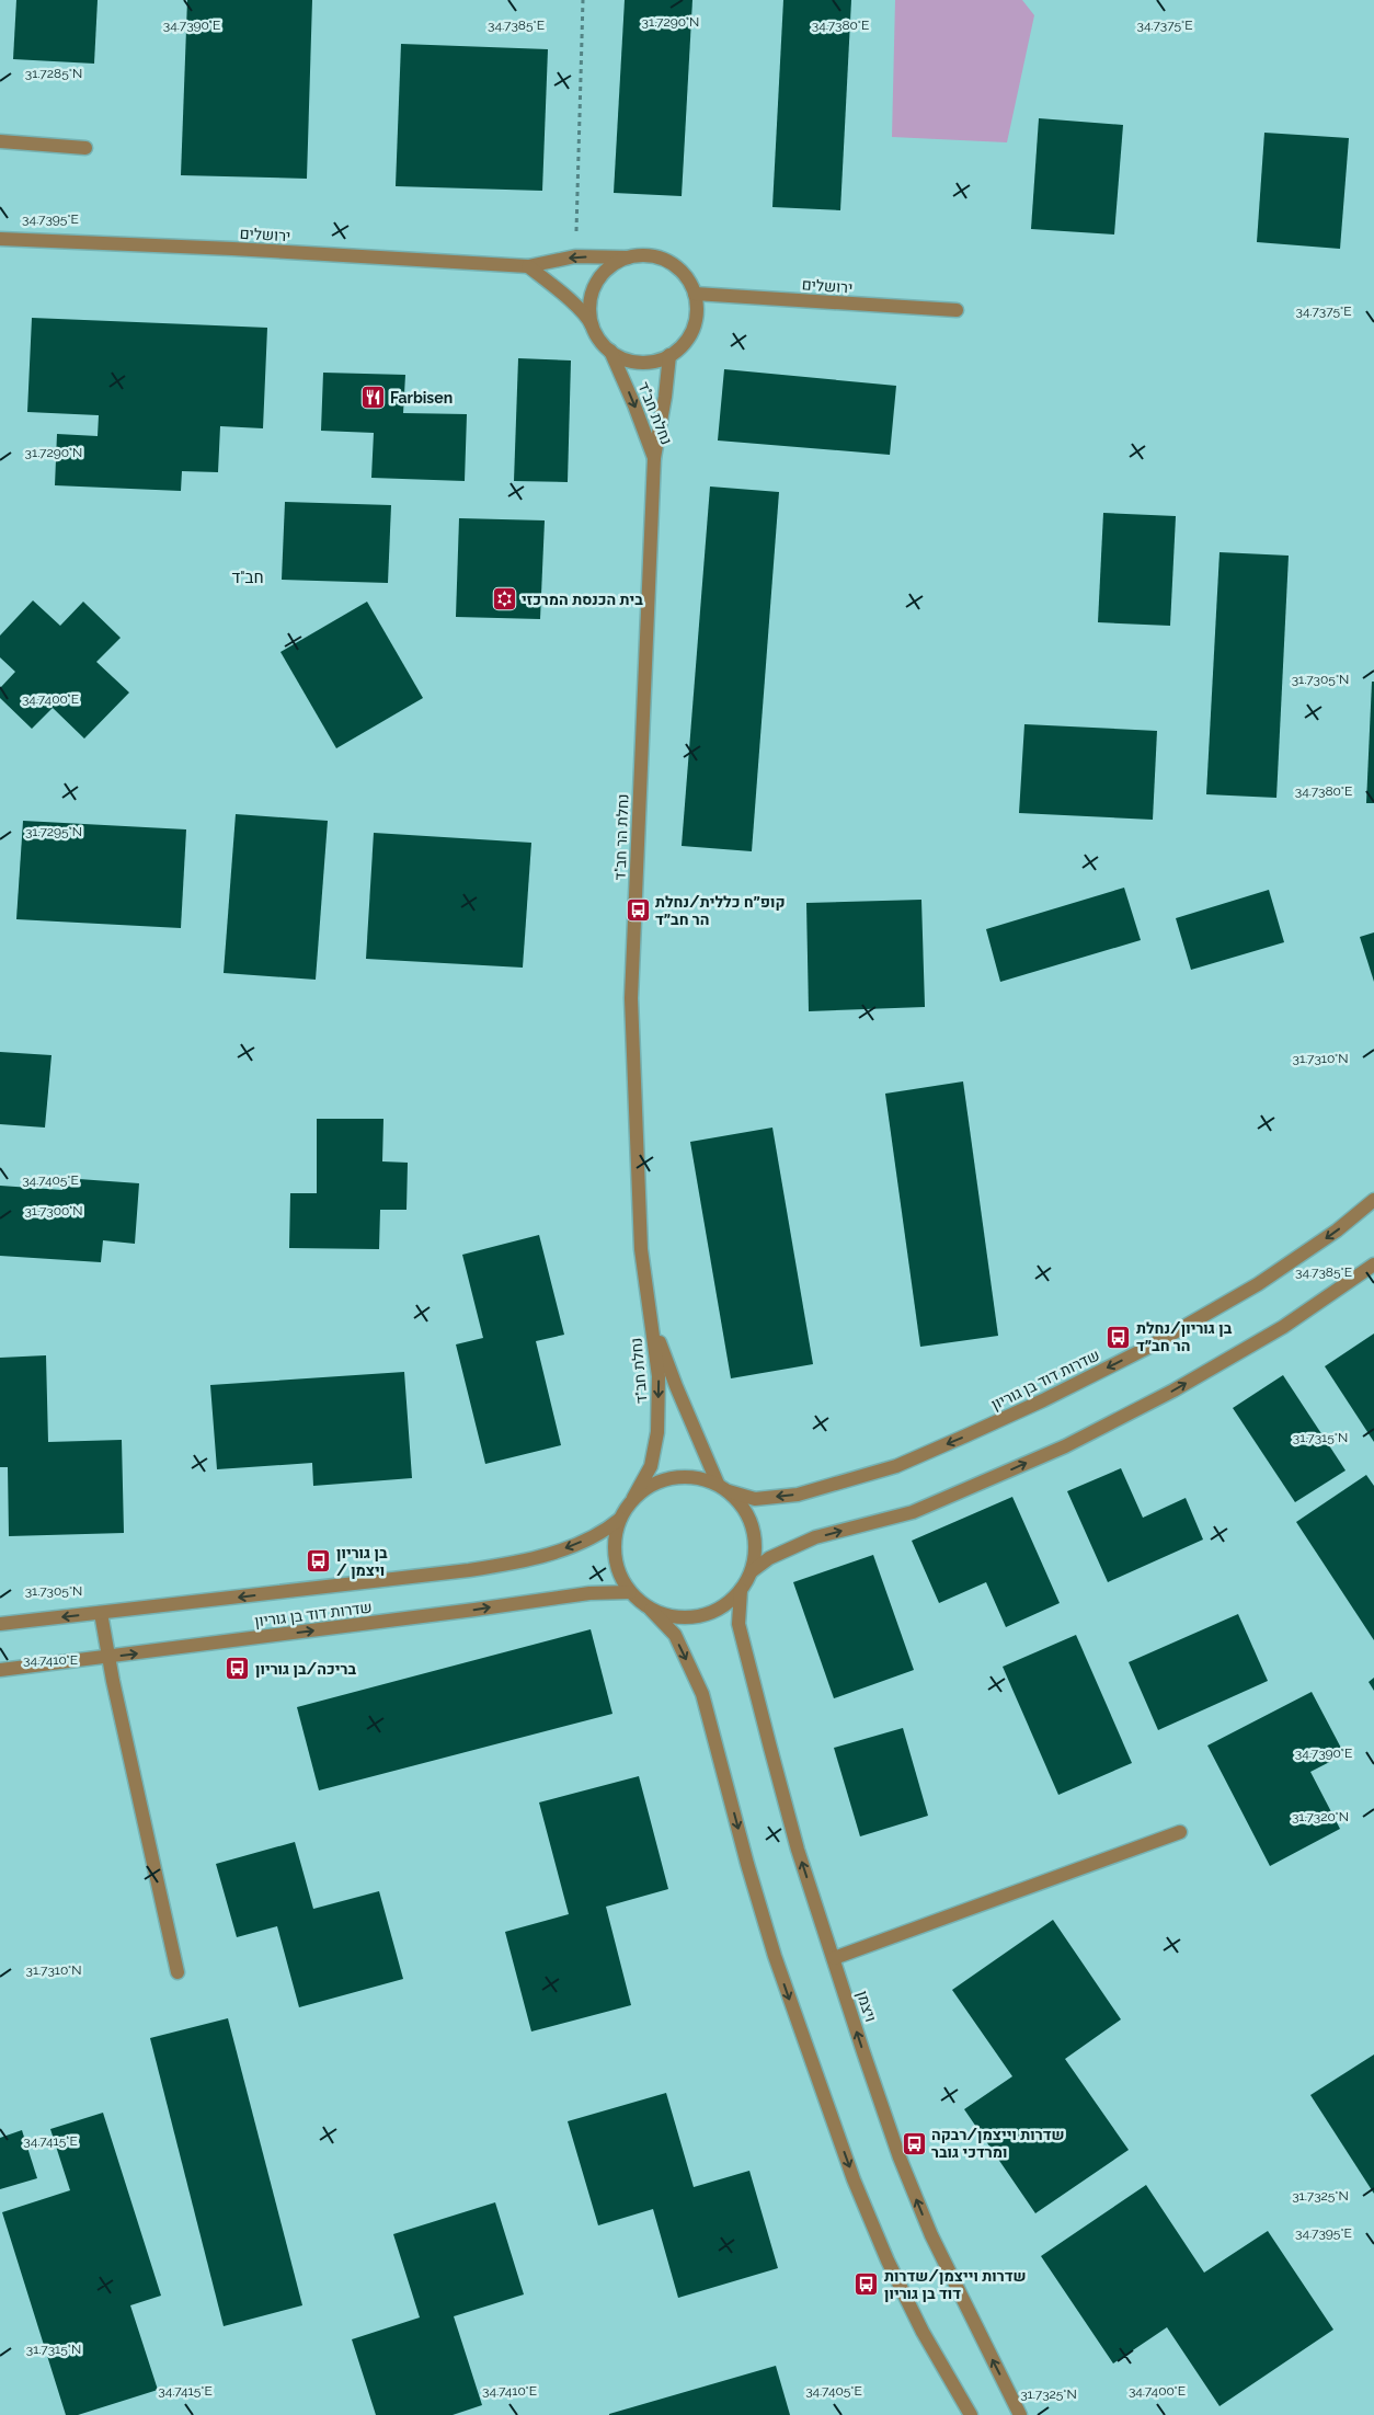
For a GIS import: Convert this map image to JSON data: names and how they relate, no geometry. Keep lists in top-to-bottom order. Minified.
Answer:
{"streets":{"street":["ירושלים","נחלת חב\"ד","נחלת הר חב\"ד","שדרות דוד בן גוריון","ויצמן"]},"crossings":[["ירושלים","נחלת חב\"ד"],["נחלת חב\"ד","נחלת הר חב\"ד"],["נחלת חב\"ד","שדרות דוד בן גוריון"],["נחלת חב\"ד","ויצמן"],["שדרות דוד בן גוריון","ויצמן"]],"districts":["חב\"ד"],"places":{"restaurant":["Farbisen"],"synagogue":["בית הכנסת המרכזי"],"bus stop":["קופ״ח כללית/נחלת הר חב״ד","בן גוריון/נחלת הר חב״ד","בן גוריון / ויצמן","בריכה/בן גוריון","שדרות וייצמן/רבקה ומרדכי גובר","שדרות וייצמן/שדרות דוד בן גוריון"]},"coordinates":["31.7290°N","34.7385°E","34.7375°E","34.7390°E","34.7380°E","31.7285°N","34.7395°E","31.7305°N","34.7400°E","31.7295°N","31.7310°N","34.7405°E","31.7300°N","31.7315°N","34.7410°E","31.7320°N","34.7415°E","31.7325°N"]}
